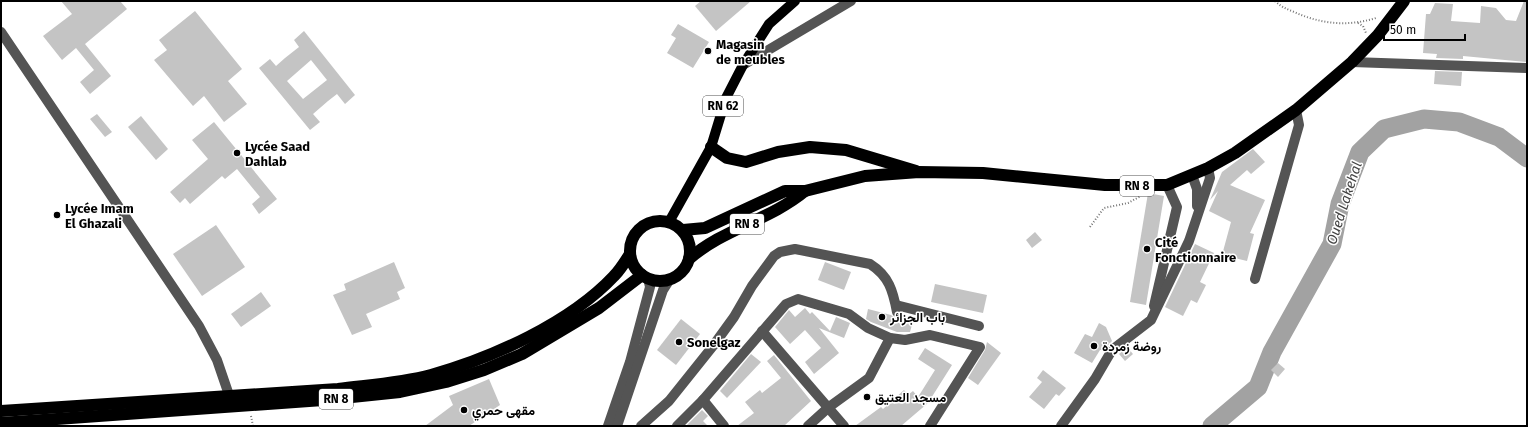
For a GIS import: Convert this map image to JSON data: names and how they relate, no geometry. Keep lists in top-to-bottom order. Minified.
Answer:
{"streets":{"highway":["RN 8"],"main road":["RN 62"]},"crossings":[["RN 62","RN 8"]],"water":["Oued Lakehal"],"places":["Magasin de meubles","Lycée Saad Dahlab","Lycée Imam El Ghazali","Cité Fonctionnaire","باب الجزائر","Sonelgaz","روضة زمردة","مسجد العتيق","مقهى حمري"],"scale_bar":"50 m"}
